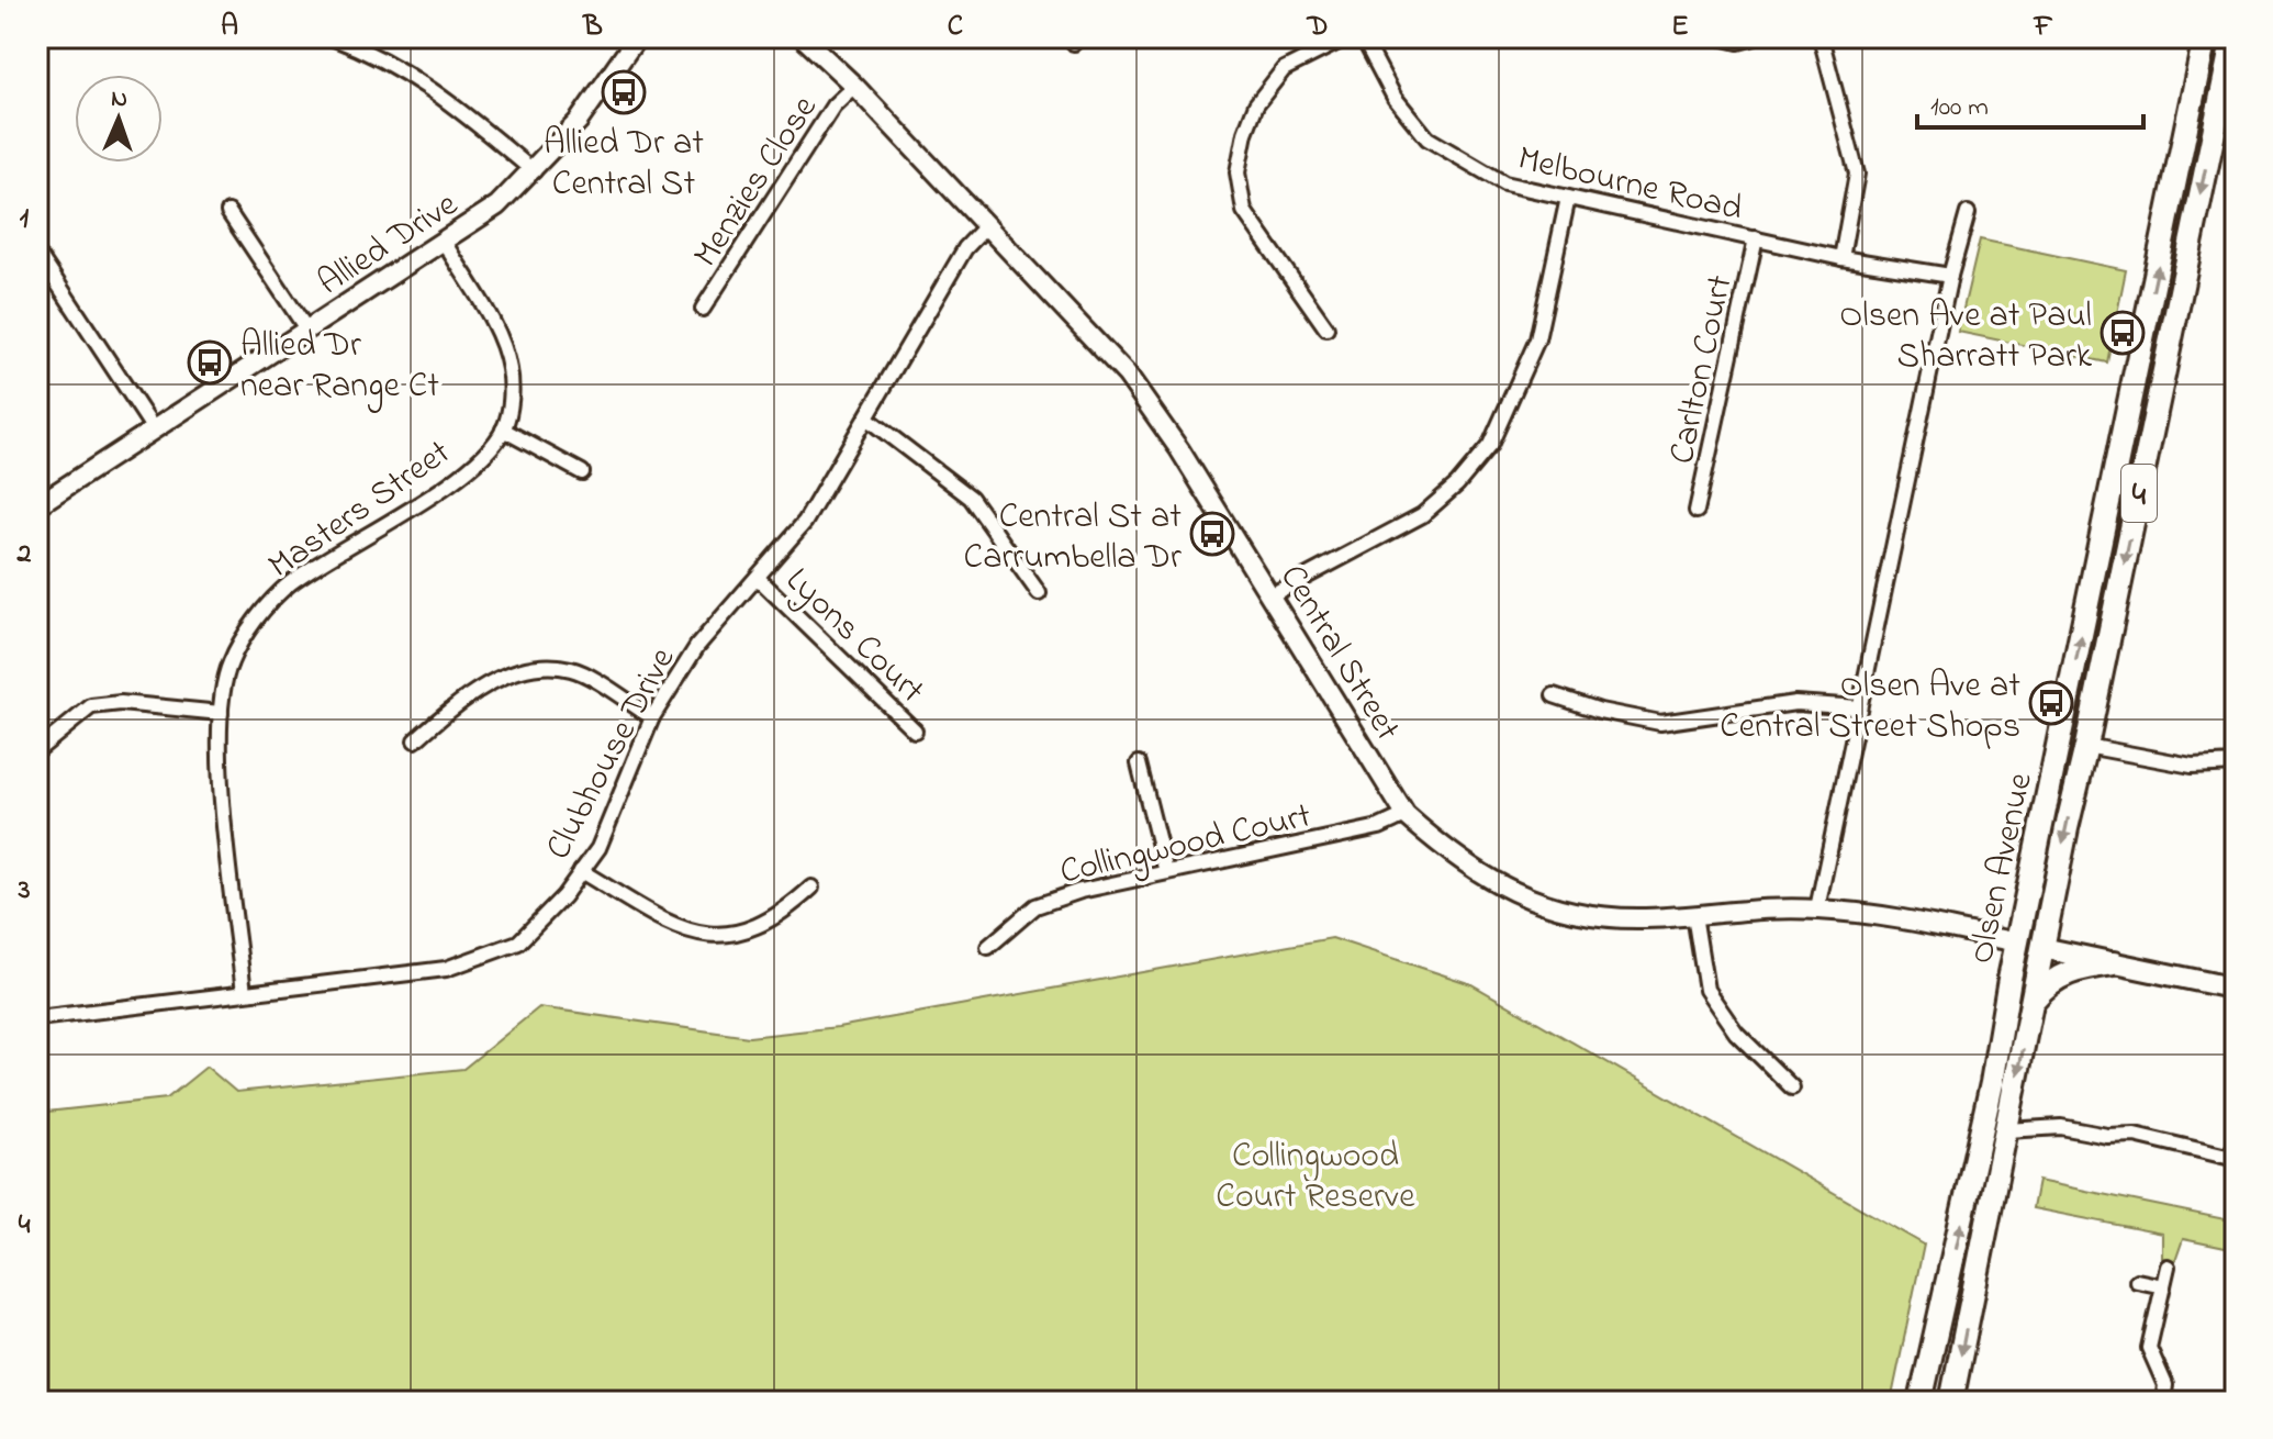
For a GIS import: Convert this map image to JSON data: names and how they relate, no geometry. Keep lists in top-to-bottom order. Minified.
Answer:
{"streets":{"main road":["4","Olsen Avenue"],"street":["Menzies Close","Melbourne Road","Allied Drive","Carlton Court","Masters Street","Lyons Court","Central Street","Clubhouse Drive","Collingwood Court"]},"crossings":[["Menzies Close","Central Street"],["Melbourne Road","Carlton Court"],["Masters Street","Clubhouse Drive"],["Lyons Court","Clubhouse Drive"],["Central Street","Clubhouse Drive"],["Central Street","Collingwood Court"],["Central Street","Olsen Avenue"]],"parks":["Collingwood Court Reserve"],"places":{"bus stop":["Allied Dr at Central St","Olsen Ave at Paul Sharratt Park","Allied Dr near Range Ct","Central St at Carrumbella Dr","Olsen Ave at Central Street Shops"]},"scale_bar":"100 m","north":"top","grid":{"columns":["A","B","C","D","E","F"],"rows":["1","2","3","4"]}}
